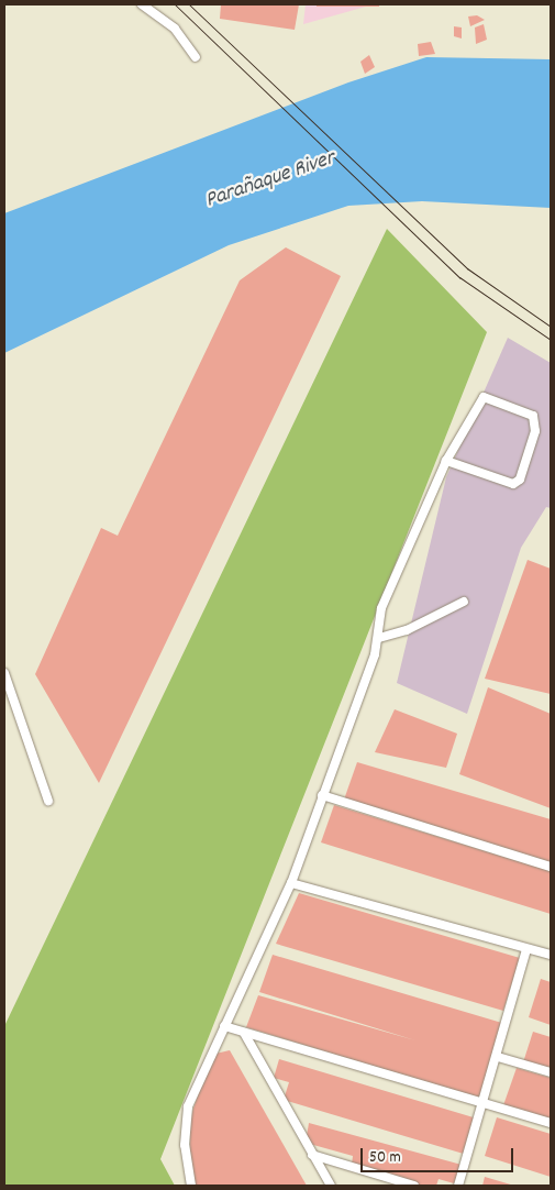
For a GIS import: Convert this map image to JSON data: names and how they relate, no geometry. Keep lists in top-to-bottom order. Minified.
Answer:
{"water":["Parañaque River"],"scale_bar":"50 m"}
